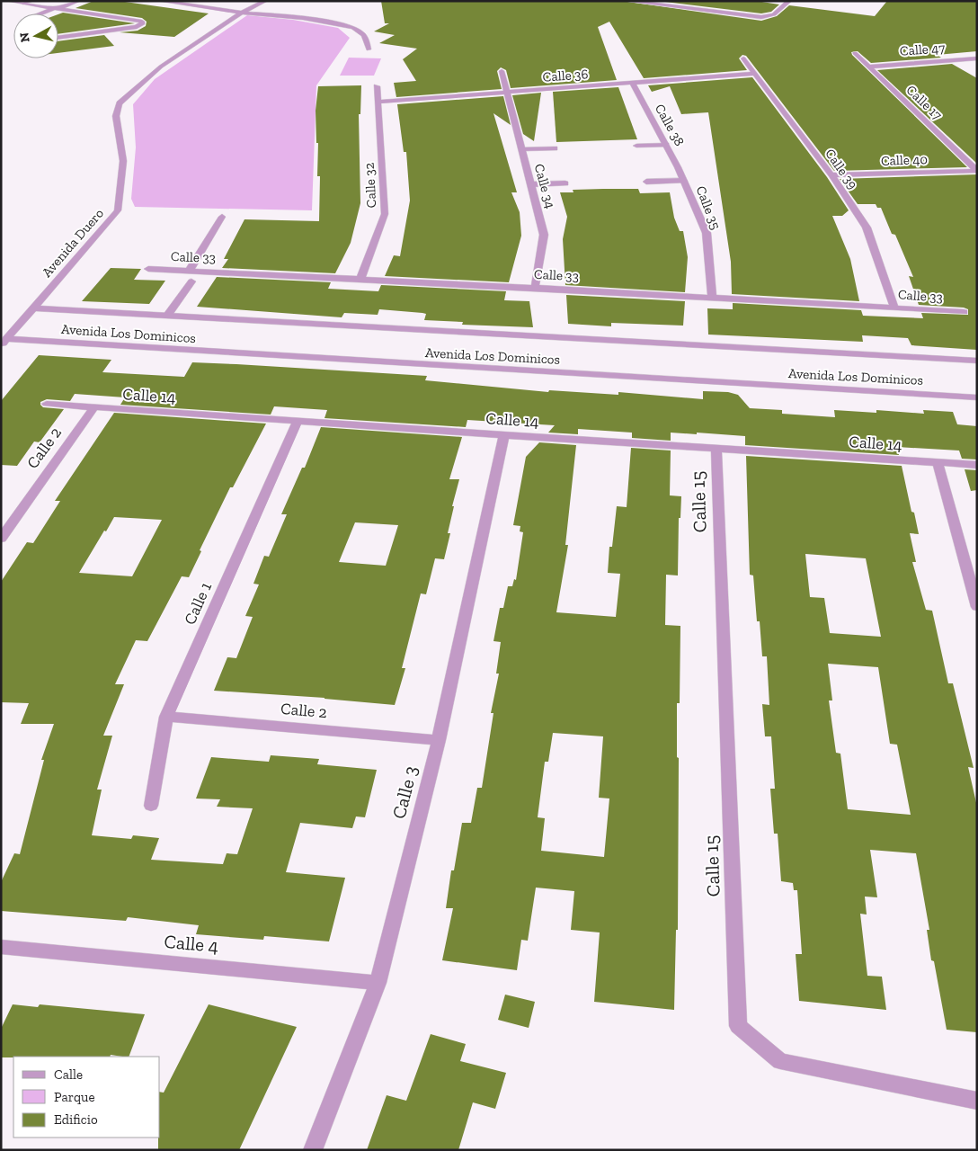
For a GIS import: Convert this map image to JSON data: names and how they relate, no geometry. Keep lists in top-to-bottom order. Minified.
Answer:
{"streets":{"street":["Calle 47","Calle 36","Calle 17","Calle 38","Calle 40","Calle 39","Calle 32","Calle 34","Calle 35","Avenida Duero","Calle 33","Avenida Los Dominicos","Calle 14","Calle 2","Calle 15","Calle 1","Calle 3","Calle 4"]},"crossings":[["Calle 47","Calle 17"],["Calle 36","Calle 38"],["Calle 36","Calle 39"],["Calle 36","Calle 32"],["Calle 36","Calle 34"],["Calle 17","Calle 40"],["Calle 38","Calle 35"],["Calle 40","Calle 39"],["Calle 39","Calle 33"],["Calle 32","Calle 33"],["Calle 34","Calle 33"],["Calle 35","Calle 33"],["Avenida Duero","Avenida Los Dominicos"],["Calle 14","Calle 2"],["Calle 14","Calle 15"],["Calle 14","Calle 1"],["Calle 14","Calle 3"],["Calle 2","Calle 1"],["Calle 2","Calle 3"],["Calle 3","Calle 4"]],"legend":["Calle","Parque","Edificio"],"north":"left"}
